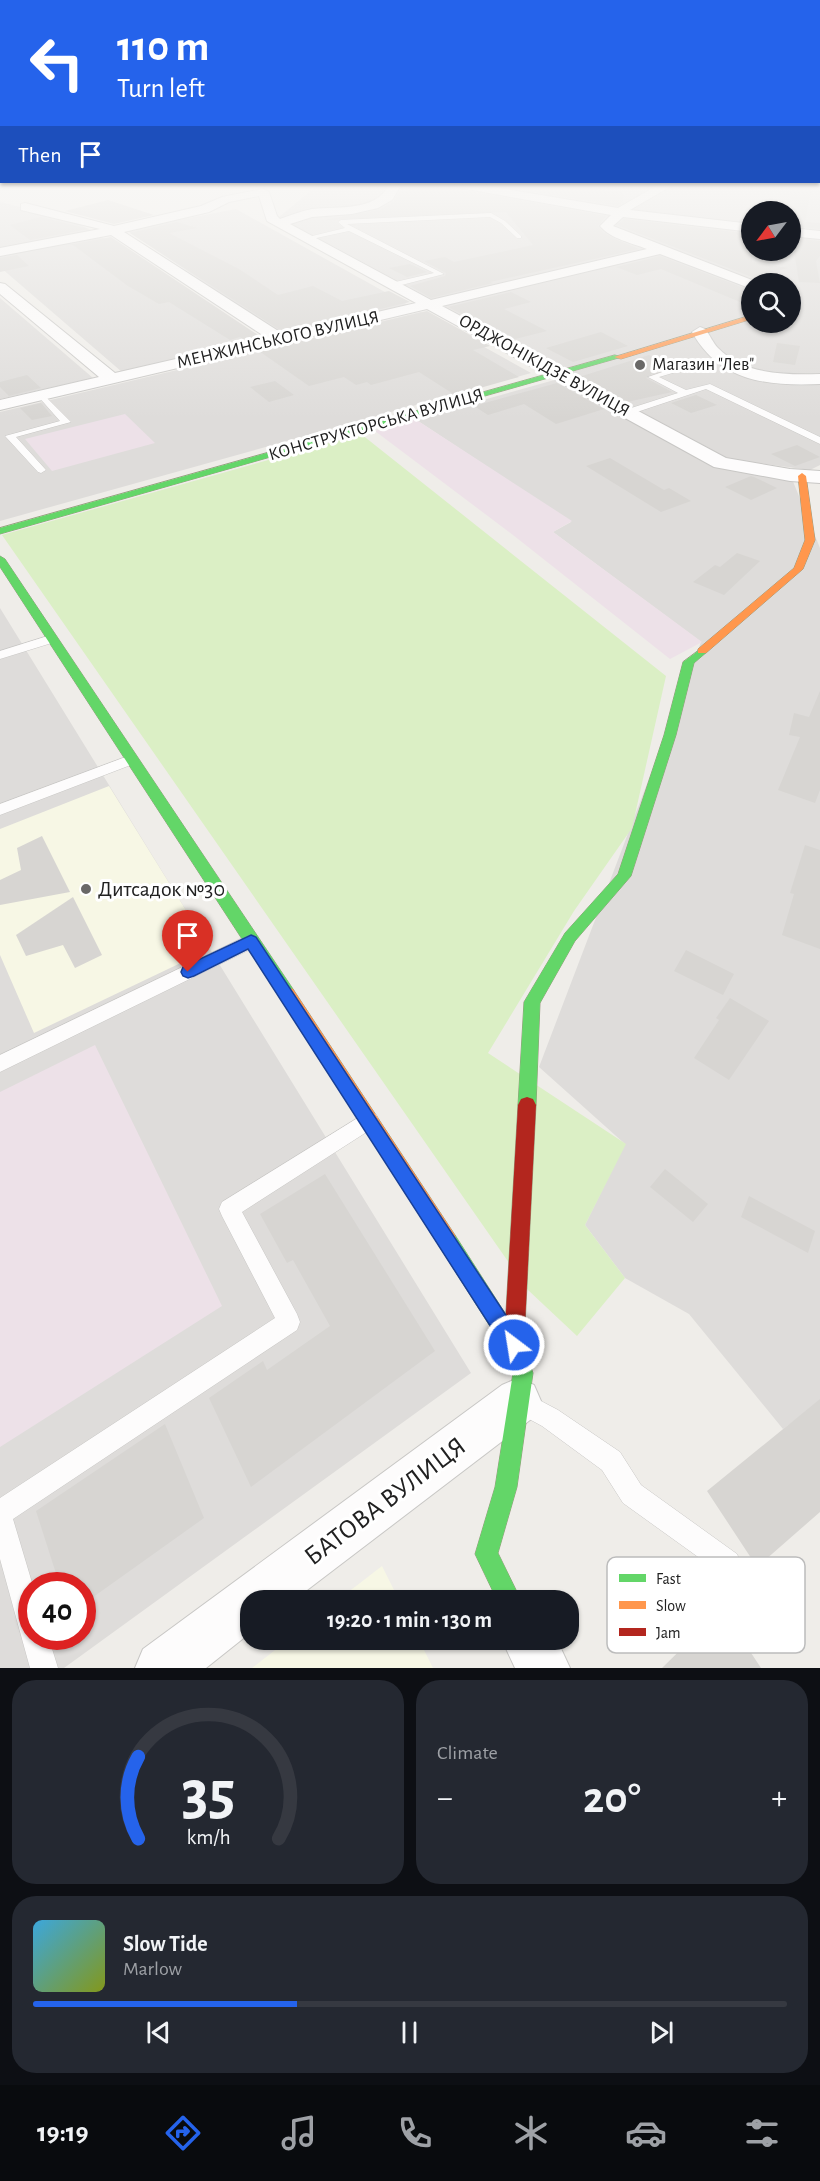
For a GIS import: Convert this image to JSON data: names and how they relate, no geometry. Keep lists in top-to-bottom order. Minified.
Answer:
{"streets":{"street":["МЕНЖИНСЬКОГО ВУЛИЦЯ","ОРДЖОНІКІДЗЕ ВУЛИЦЯ","КОНСТРУКТОРСЬКА ВУЛИЦЯ","БАТОВА ВУЛИЦЯ"]},"crossings":[["МЕНЖИНСЬКОГО ВУЛИЦЯ","ОРДЖОНІКІДЗЕ ВУЛИЦЯ"],["ОРДЖОНІКІДЗЕ ВУЛИЦЯ","КОНСТРУКТОРСЬКА ВУЛИЦЯ"]],"places":["Магазин \"Лев\"","Дитсадок №30"],"legend":["Fast","Slow","Jam"],"north":"bottom left","page":{"turn":["110 m","Turn left"],"then":"Then","limit":"40","trip":"19:20 · 1 min · 130 m","tile":"Climate","heat":["−","20°","+"],"song":["Slow Tide","Marlow"],"tabs":"19:19","gauge":["35","km/h"]}}
